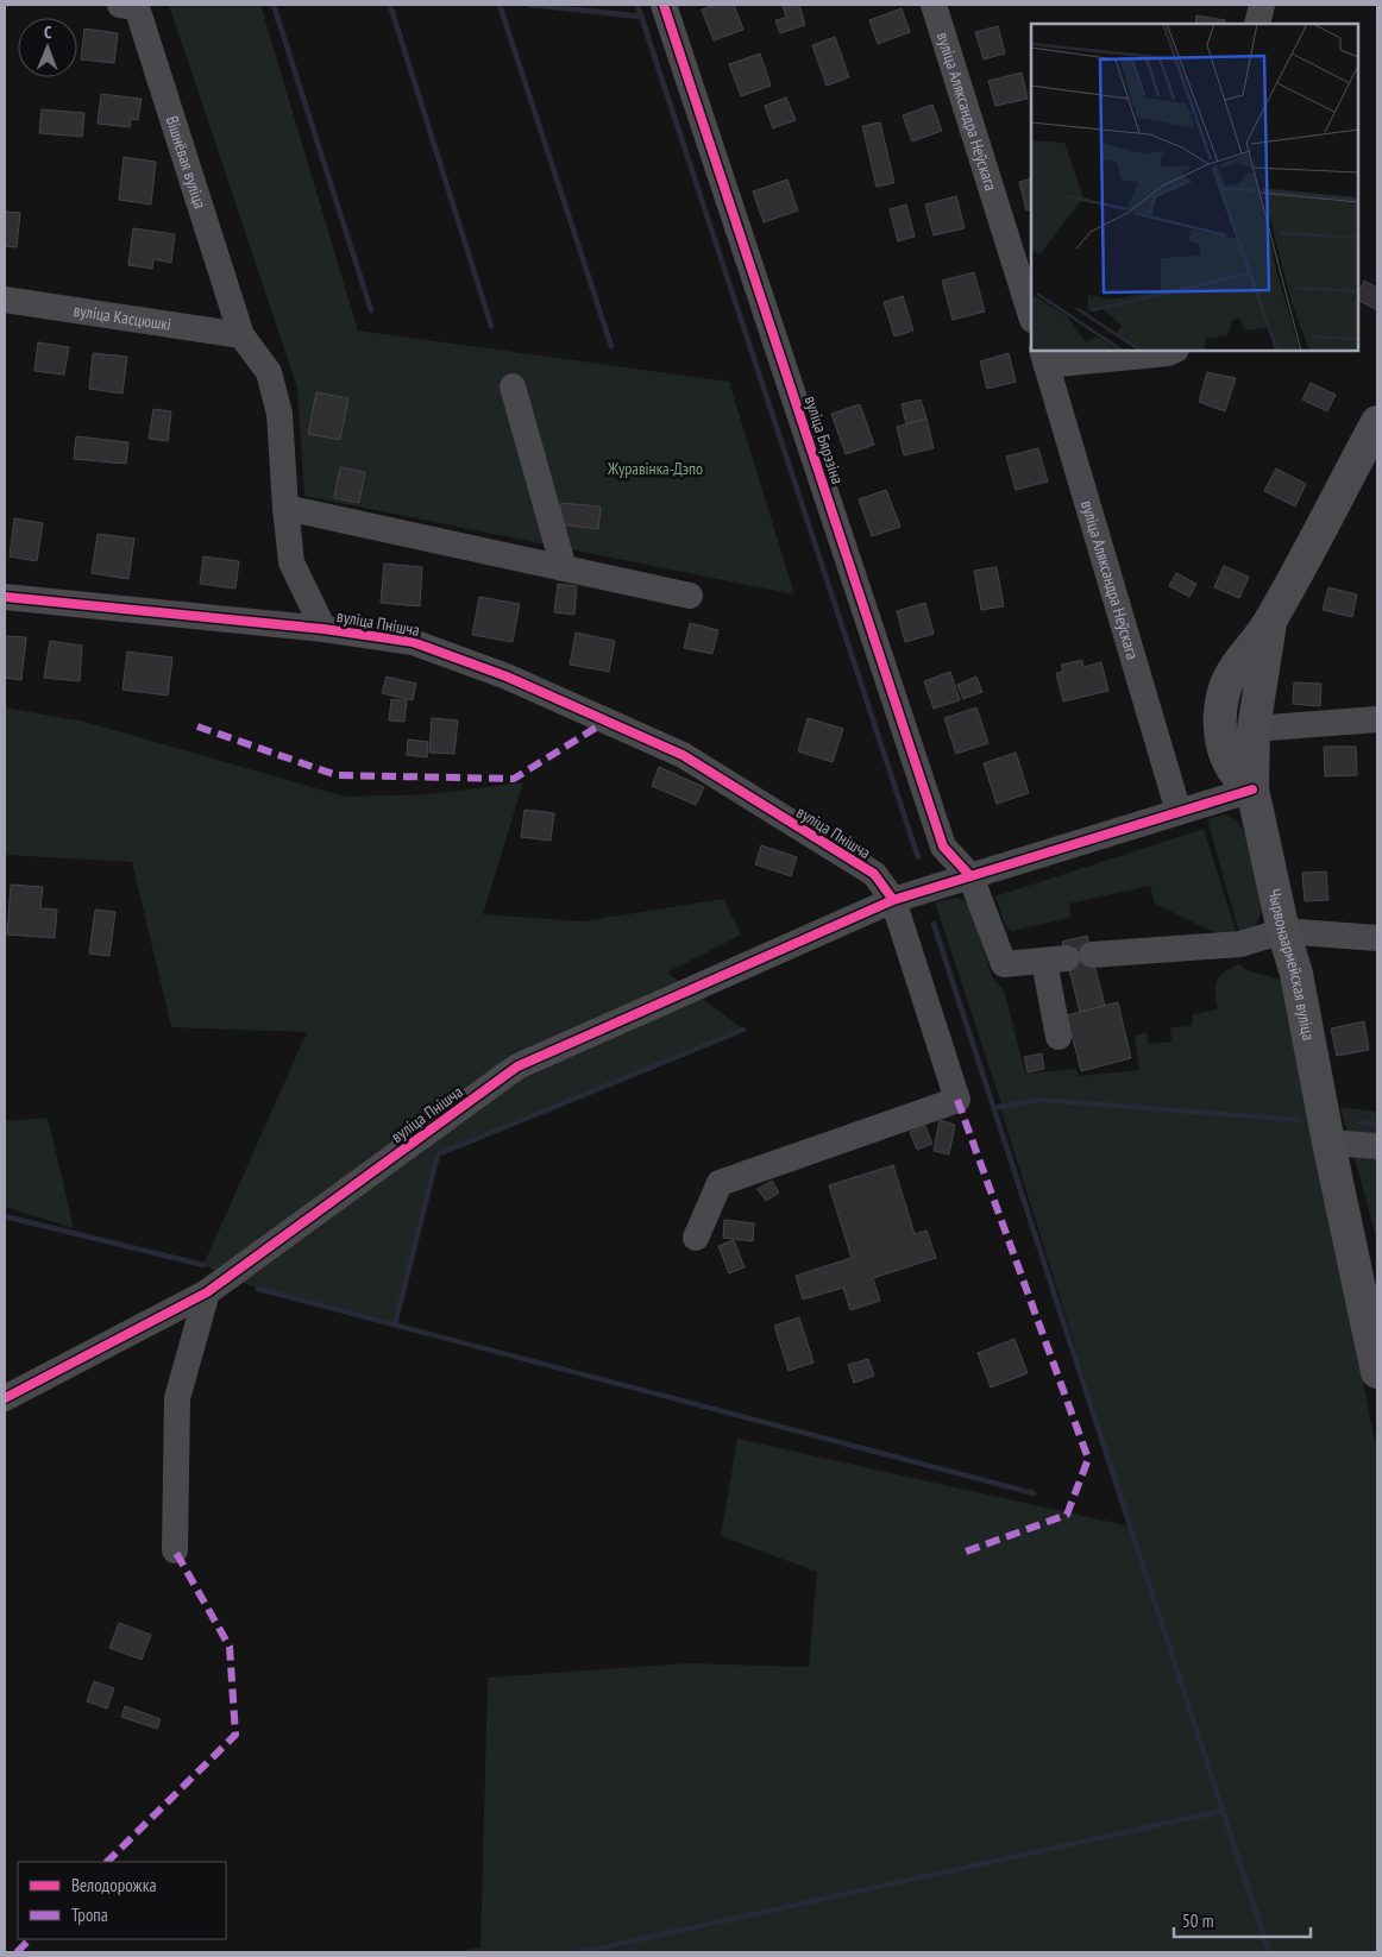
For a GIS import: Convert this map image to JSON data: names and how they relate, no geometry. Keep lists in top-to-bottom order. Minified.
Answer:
{"streets":{"main road":["Чырвонаармейская вуліца"],"street":["вуліца Аляксандра Неўскага","Вішнёвая вуліца","вуліца Касцюшкі","вуліца Бярэзіна","вуліца Пнішча"]},"crossings":[["вуліца Аляксандра Неўскага","вуліца Пнішча"],["Вішнёвая вуліца","вуліца Касцюшкі"],["вуліца Бярэзіна","вуліца Пнішча"],["вуліца Пнішча","Чырвонаармейская вуліца"]],"parks":["Журавінка-Дэпо"],"legend":["Велодорожка","Тропа"],"scale_bar":"50 m","north":"top"}
